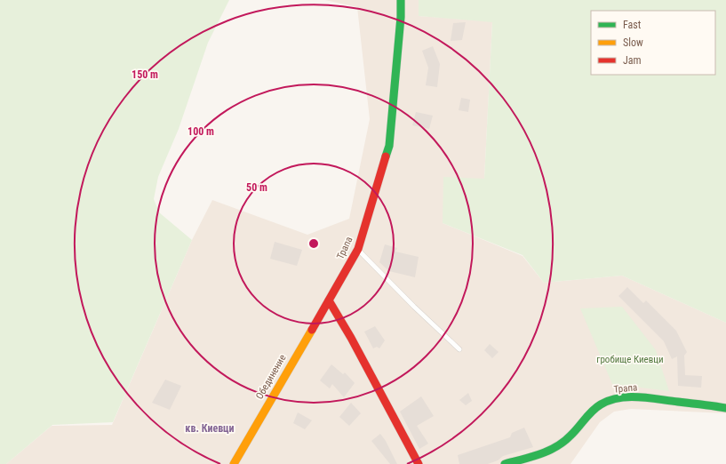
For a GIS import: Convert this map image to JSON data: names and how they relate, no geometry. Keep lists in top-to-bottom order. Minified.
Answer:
{"streets":{"street":["Трапа","Обединение"]},"crossings":[["Трапа","Обединение"]],"districts":["кв. Киевци"],"parks":["гробище Киевци"],"legend":["Fast","Slow","Jam"],"rings":["150 m","100 m","50 m"]}
